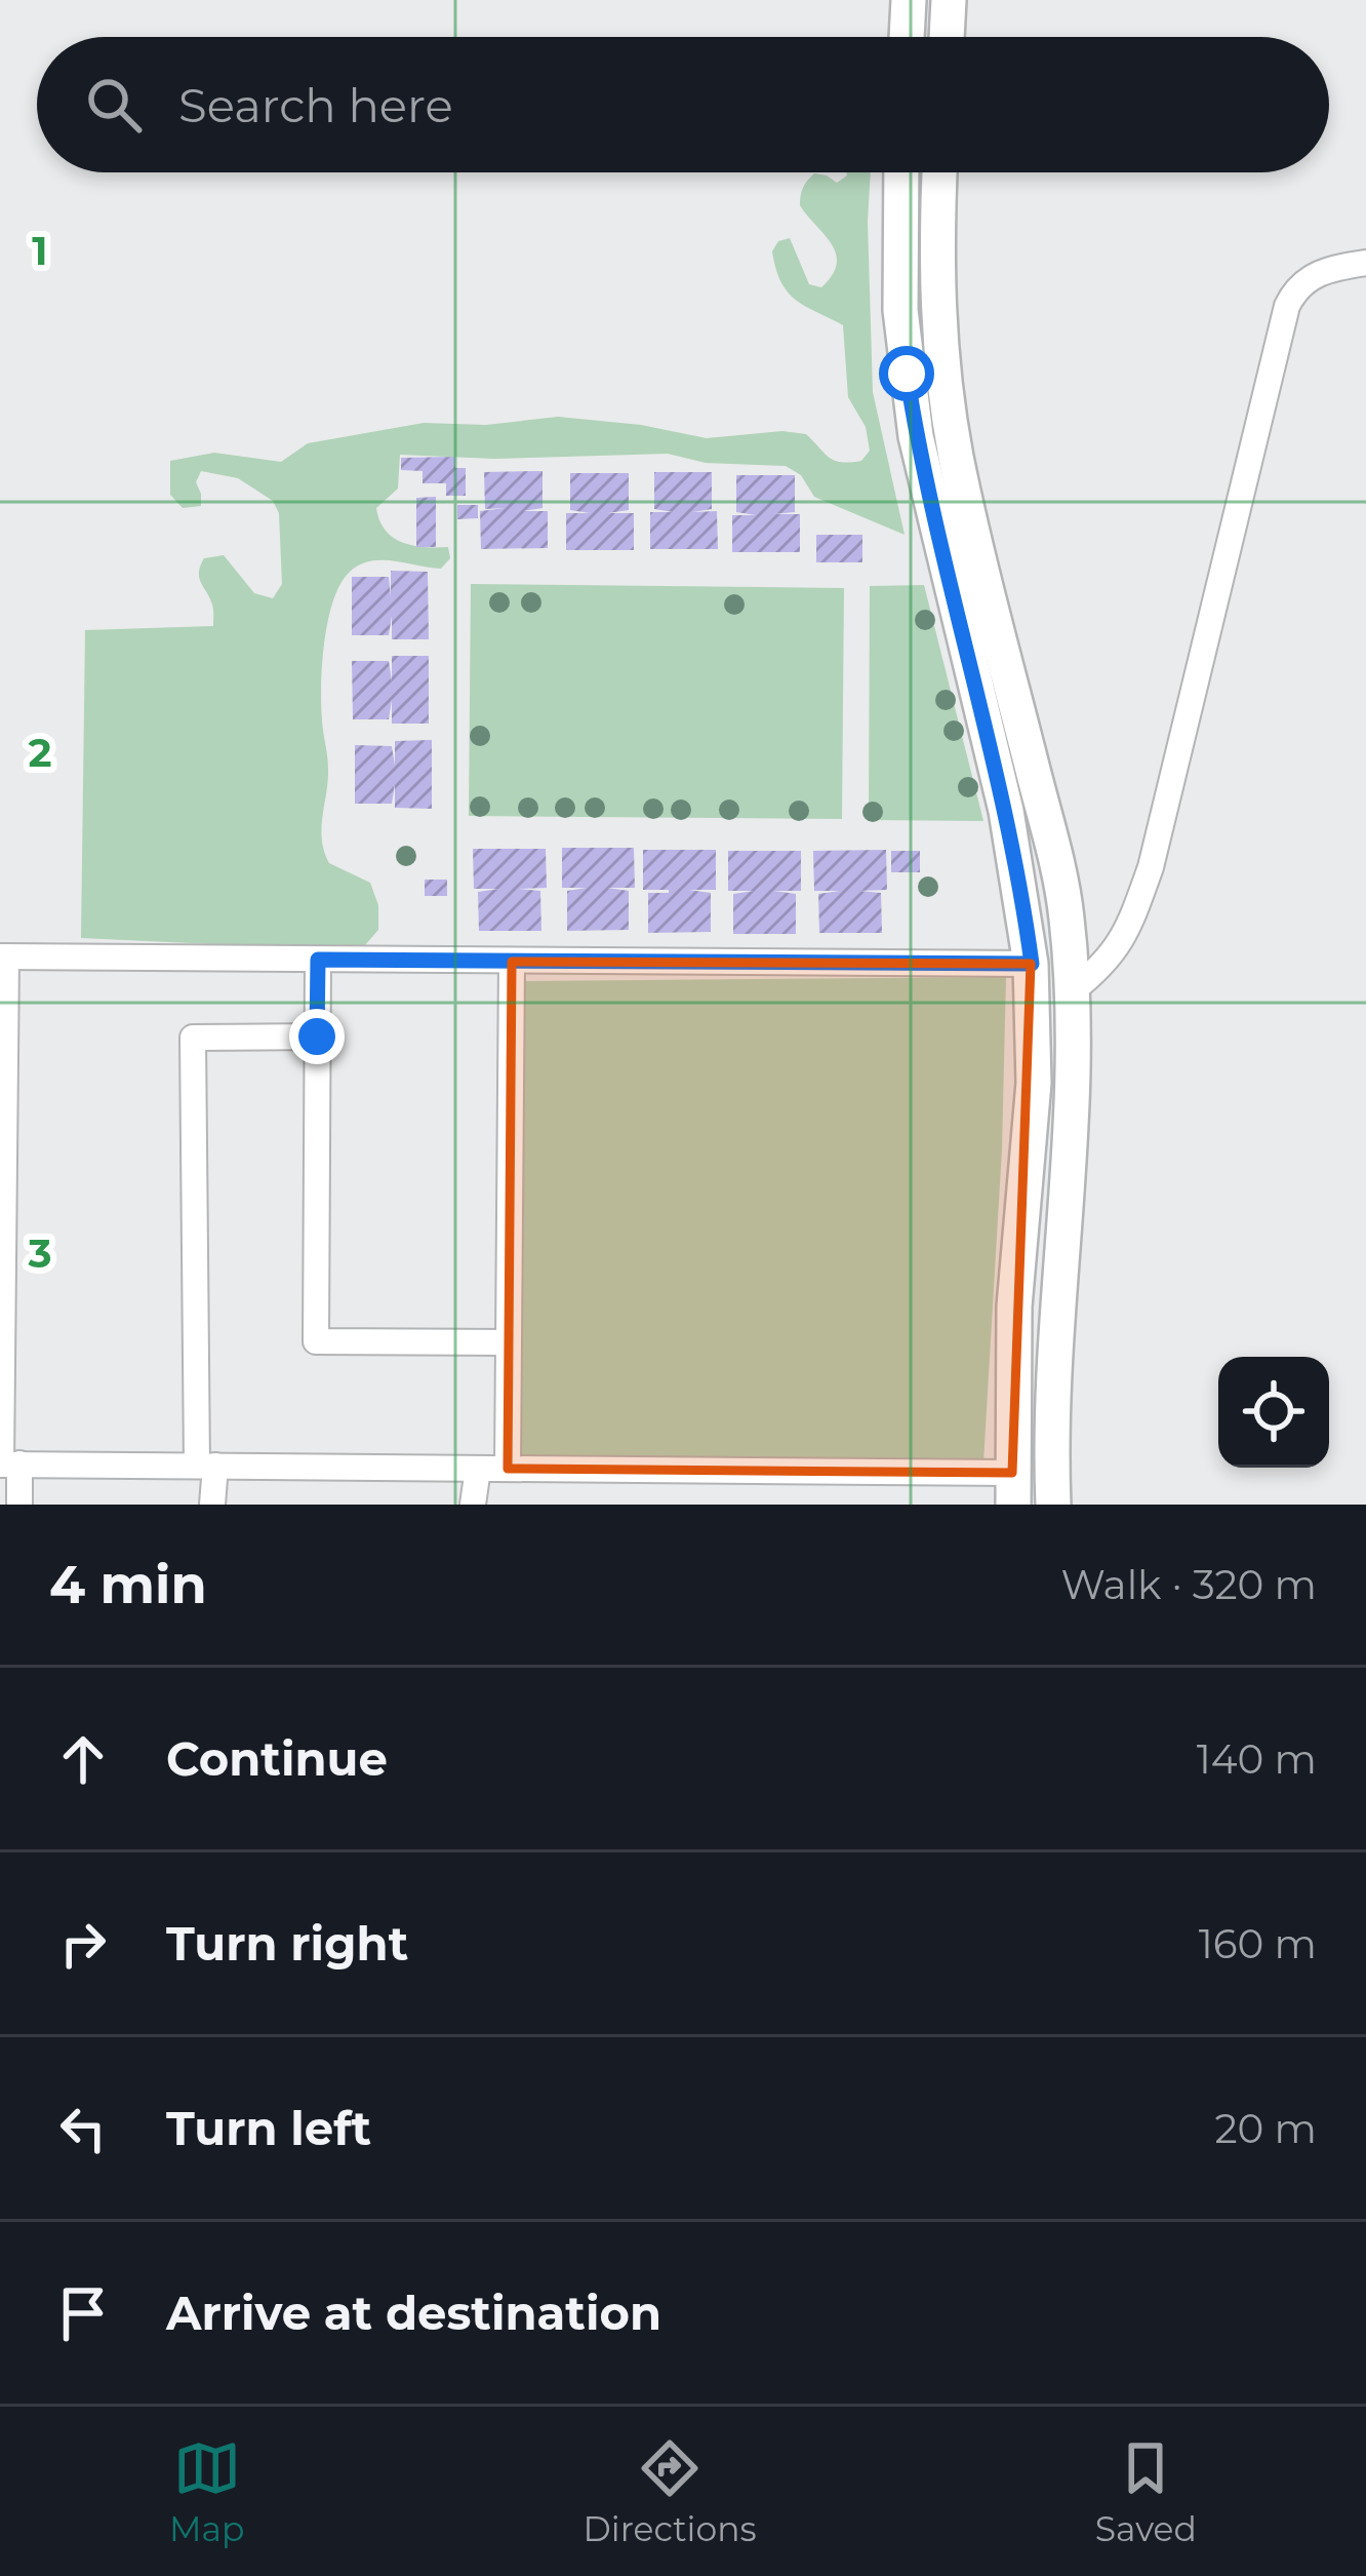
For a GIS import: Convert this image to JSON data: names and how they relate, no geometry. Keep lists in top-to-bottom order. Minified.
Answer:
{"page":{"search":"Search here","heading":["4 min","Walk · 320 m"],"list":[["Continue","140 m"],["Turn right","160 m"],["Turn left","20 m"],"Arrive at destination"],"nav":["Map","Directions","Saved"]},"grid":{"rows":["1","2","3"]}}
